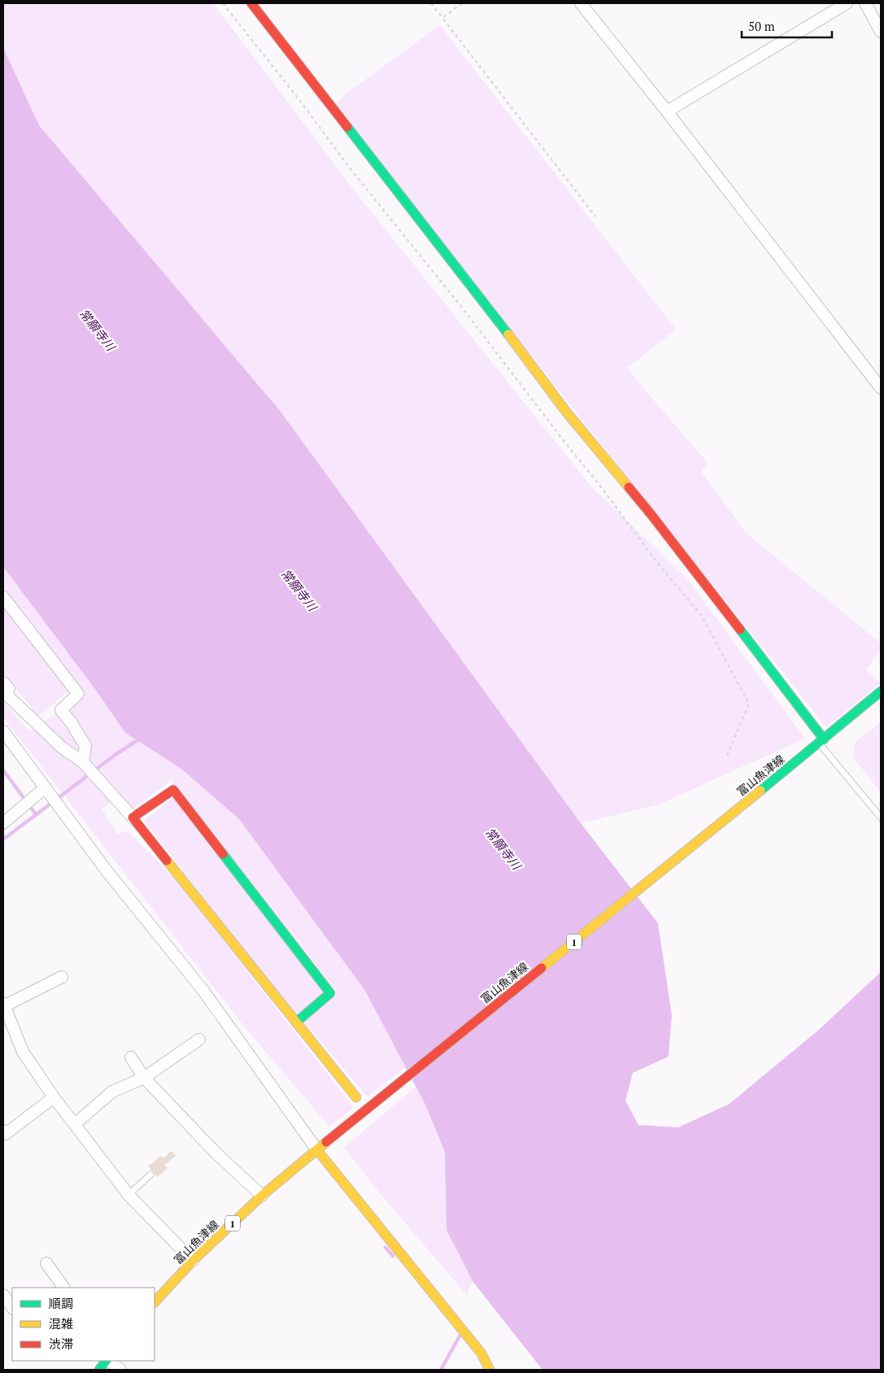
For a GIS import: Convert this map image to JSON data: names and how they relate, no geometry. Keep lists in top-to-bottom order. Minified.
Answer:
{"streets":{"street":["富山魚津線","1"]},"water":["常願寺川"],"legend":["順調","混雑","渋滞"],"scale_bar":"50 m"}
